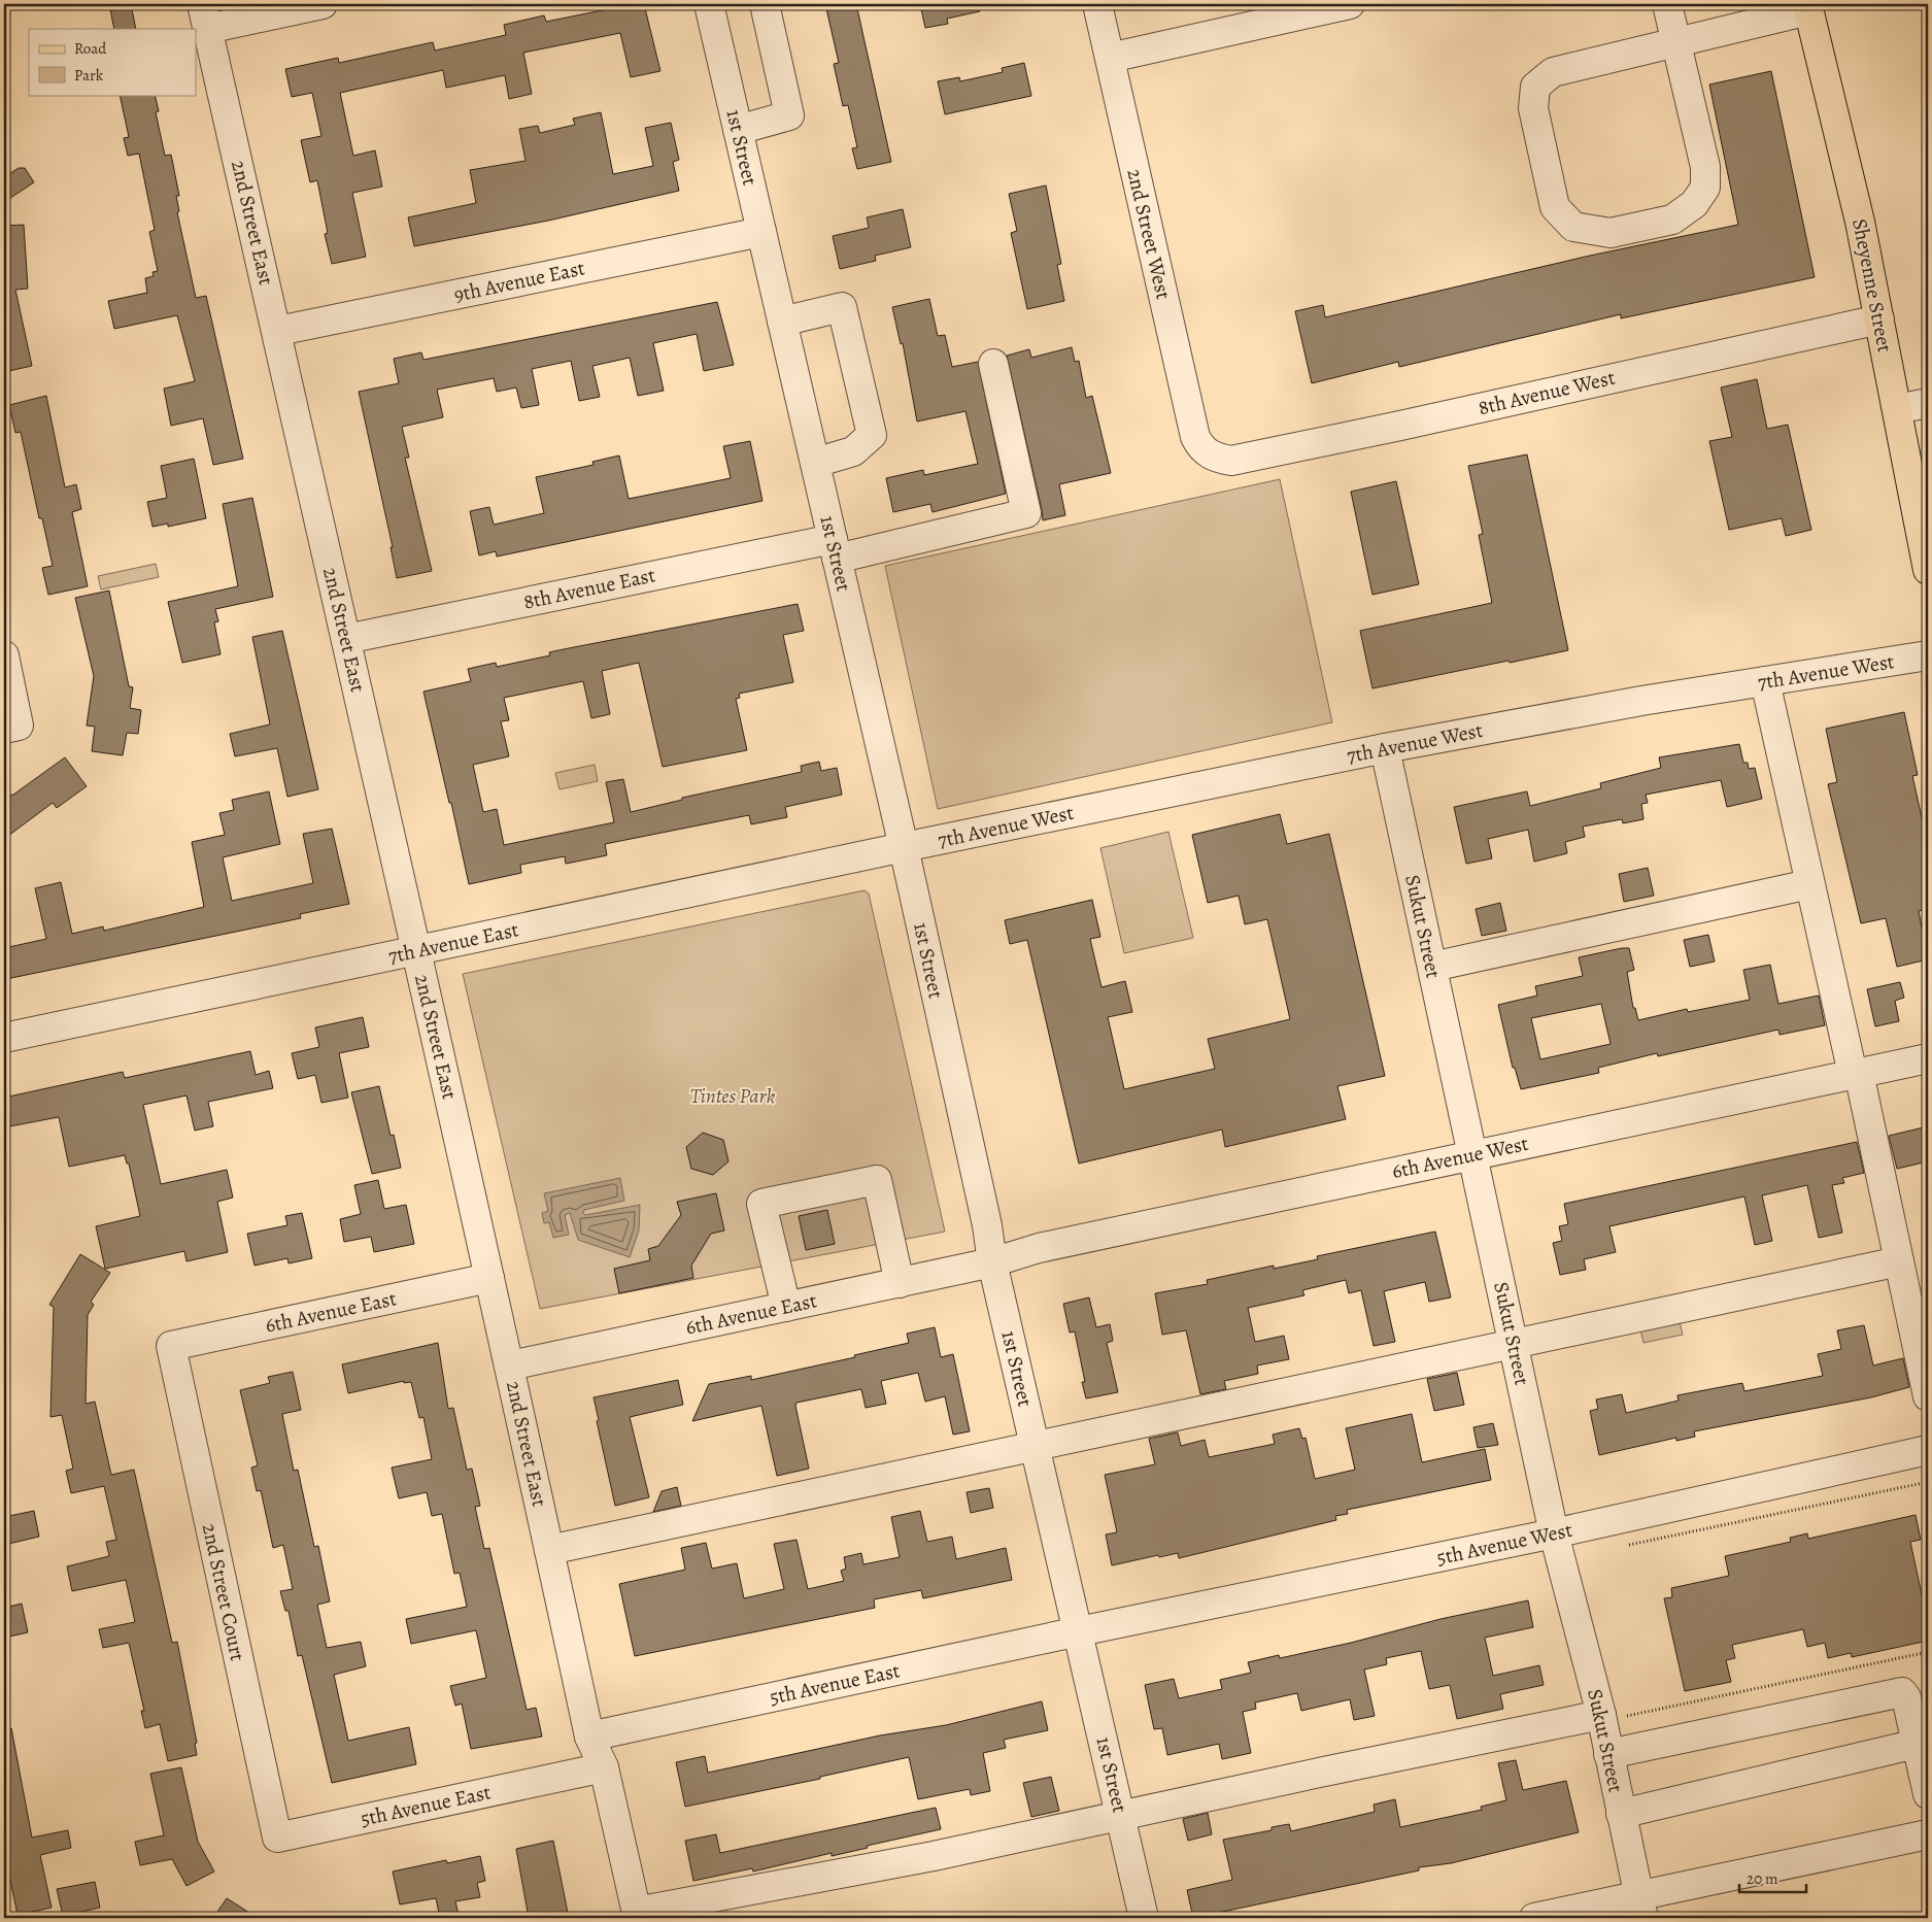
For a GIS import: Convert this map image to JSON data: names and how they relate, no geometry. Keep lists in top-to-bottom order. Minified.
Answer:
{"streets":{"main road":["Sheyenne Street"],"street":["1st Street","2nd Street East","2nd Street West","9th Avenue East","8th Avenue West","8th Avenue East","7th Avenue West","Sukut Street","7th Avenue East","6th Avenue West","6th Avenue East","5th Avenue West","2nd Street Court","5th Avenue East"]},"crossings":[["1st Street","9th Avenue East"],["1st Street","8th Avenue East"],["1st Street","7th Avenue West"],["1st Street","7th Avenue East"],["1st Street","6th Avenue West"],["1st Street","6th Avenue East"],["1st Street","5th Avenue West"],["1st Street","5th Avenue East"],["2nd Street East","9th Avenue East"],["2nd Street East","8th Avenue East"],["2nd Street East","7th Avenue East"],["2nd Street East","6th Avenue East"],["2nd Street East","5th Avenue East"],["2nd Street West","8th Avenue West"],["Sheyenne Street","8th Avenue West"],["7th Avenue West","Sukut Street"],["7th Avenue West","7th Avenue East"],["Sukut Street","6th Avenue West"],["Sukut Street","5th Avenue West"],["6th Avenue West","6th Avenue East"],["6th Avenue East","2nd Street Court"],["5th Avenue West","5th Avenue East"],["2nd Street Court","5th Avenue East"]],"parks":["Tintes Park"],"legend":["Road","Park"],"scale_bar":"20 m"}
